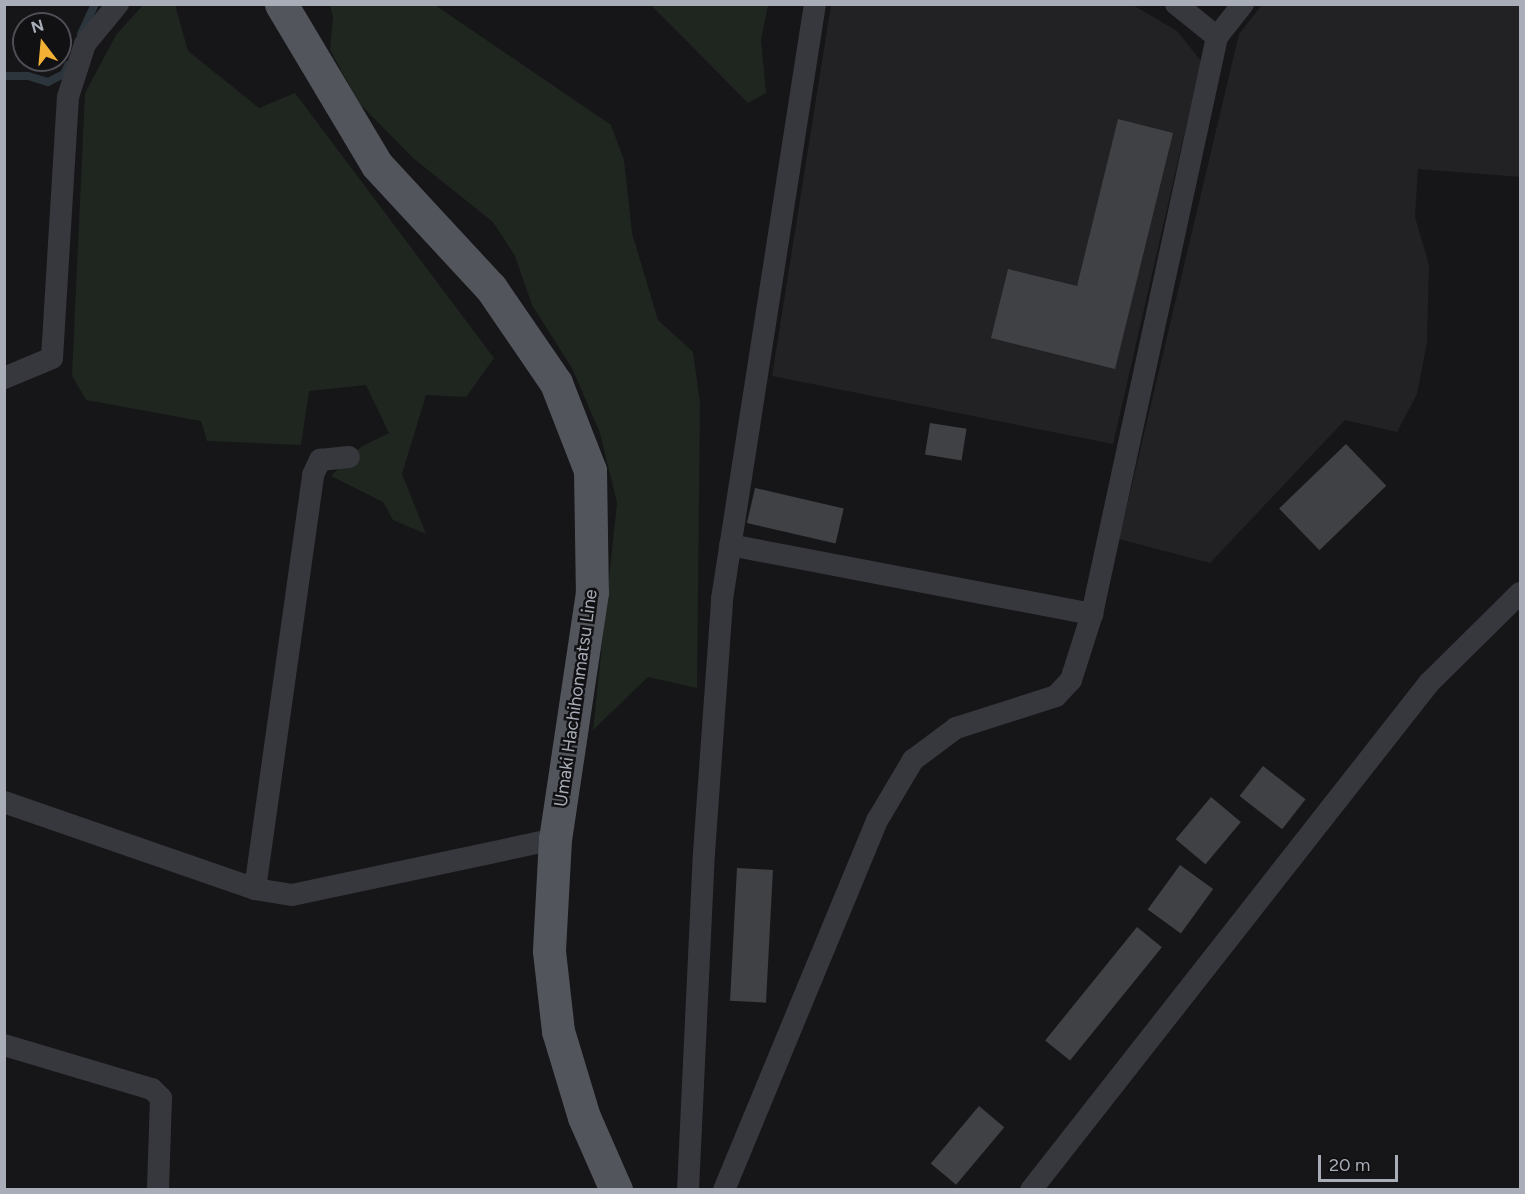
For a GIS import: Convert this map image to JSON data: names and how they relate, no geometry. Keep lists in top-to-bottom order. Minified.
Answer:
{"streets":{"main road":["Umaki Hachihonmatsu Line"]},"scale_bar":"20 m","north":"top"}
